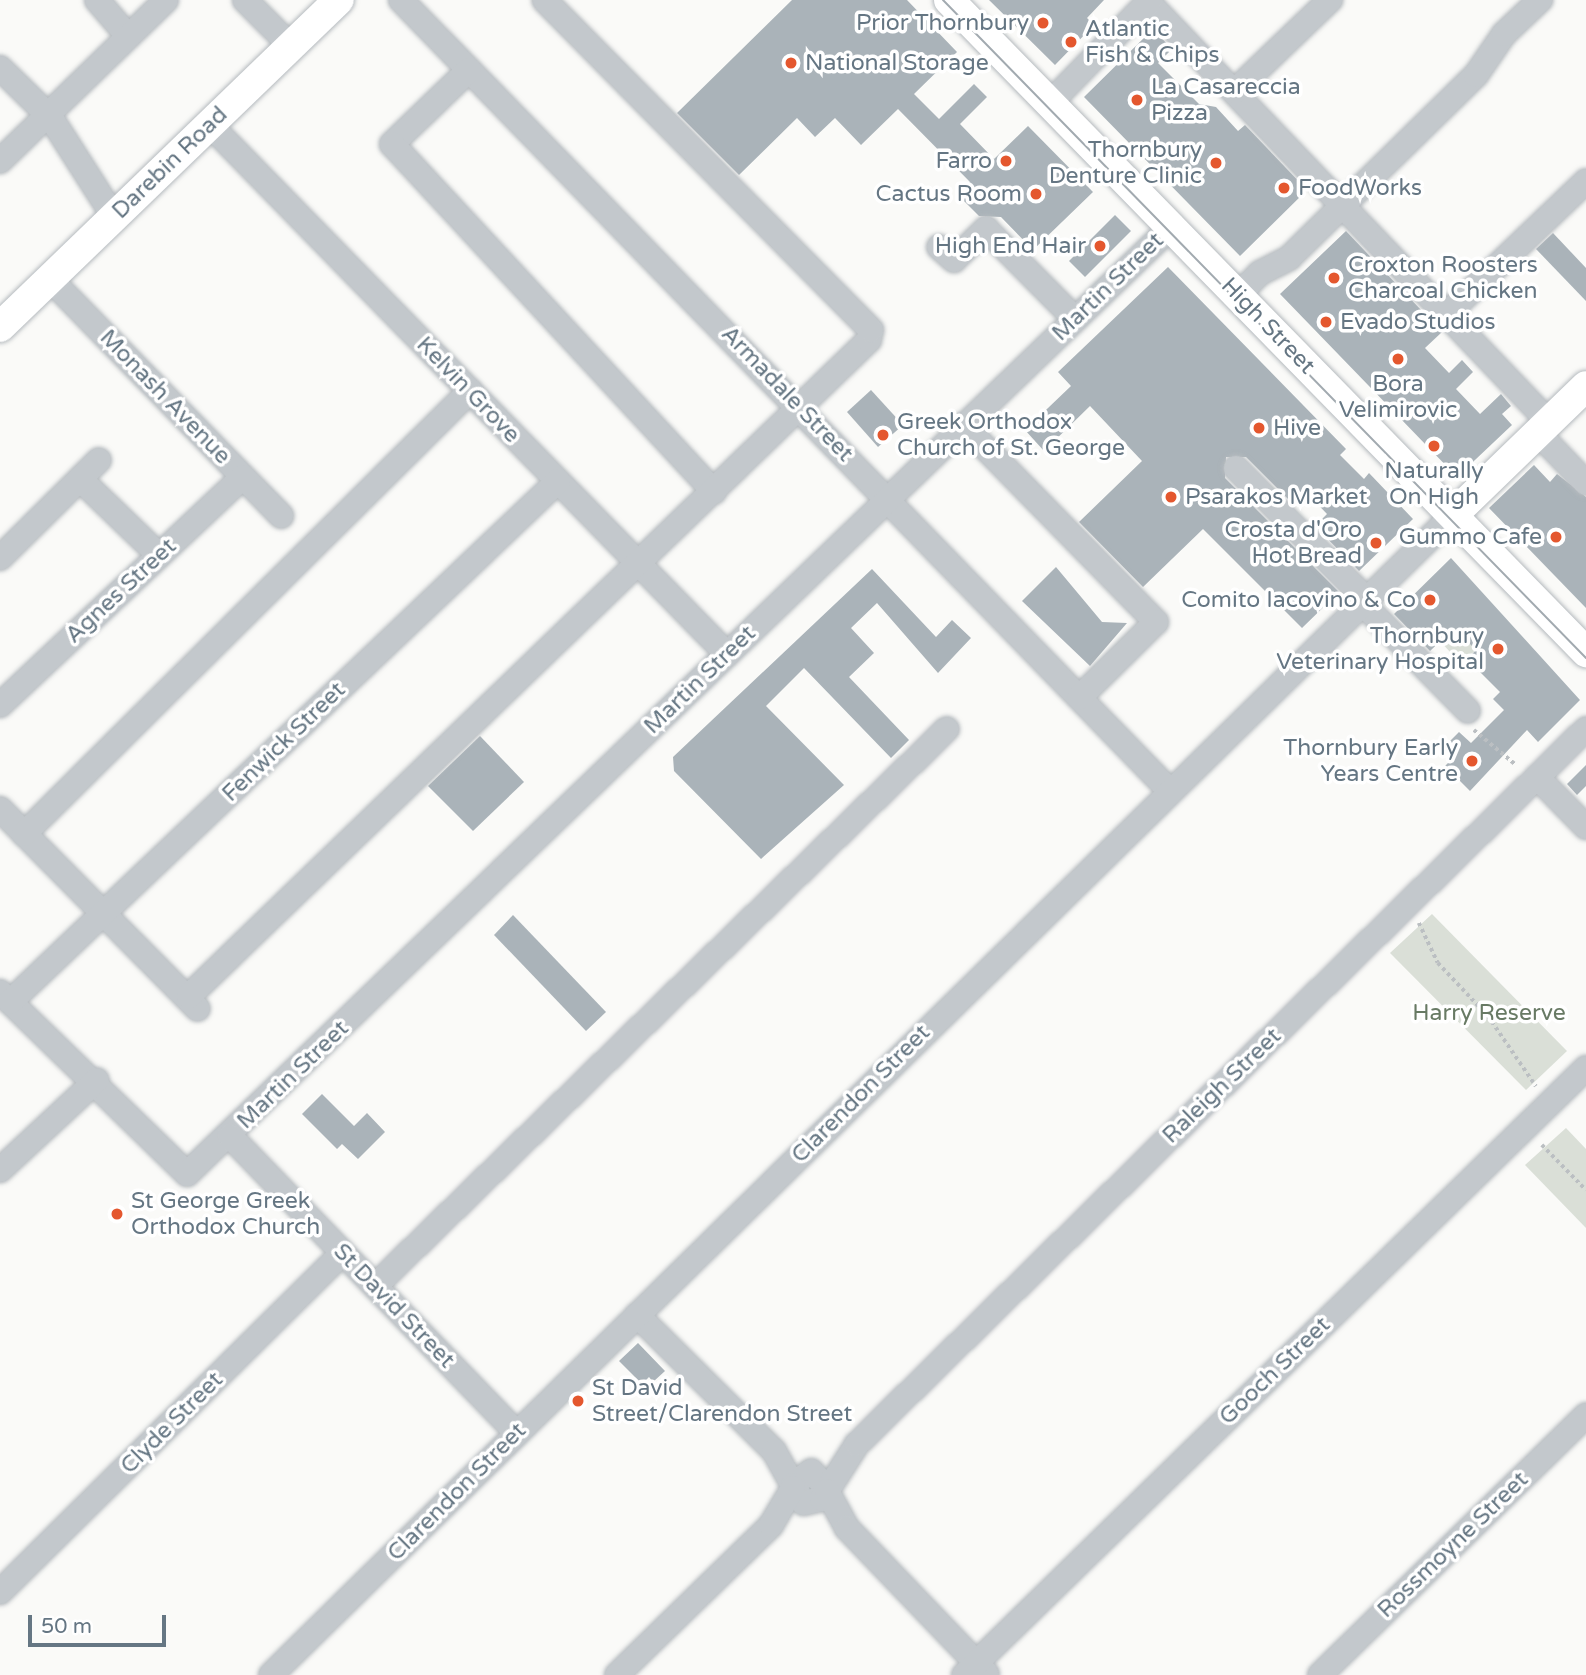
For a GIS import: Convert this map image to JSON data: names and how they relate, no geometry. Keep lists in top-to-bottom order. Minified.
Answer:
{"streets":{"main road":["Darebin Road","High Street"],"street":["Martin Street","Kelvin Grove","Armadale Street","Monash Avenue","Agnes Street","Fenwick Street","Raleigh Street","Clarendon Street","St David Street","Gooch Street","Clyde Street","Rossmoyne Street"]},"crossings":[["Darebin Road","Kelvin Grove"],["Darebin Road","Monash Avenue"],["Martin Street","High Street"],["Martin Street","Kelvin Grove"],["Martin Street","Armadale Street"],["Martin Street","St David Street"],["High Street","Clarendon Street"],["Kelvin Grove","Fenwick Street"],["Armadale Street","Clarendon Street"],["Monash Avenue","Agnes Street"],["Clarendon Street","St David Street"],["St David Street","Clyde Street"]],"parks":["Harry Reserve"],"places":["Prior Thornbury","Atlantic Fish & Chips","National Storage","La Casareccia Pizza","Farro","Thornbury Denture Clinic","FoodWorks","Cactus Room","High End Hair","Croxton Roosters Charcoal Chicken","Evado Studios","Bora Velimirovic","Hive","Greek Orthodox Church of St. George","Naturally On High","Psarakos Market","Gummo Cafe","Crosta d'Oro Hot Bread","Comito Iacovino & Co","Thornbury Veterinary Hospital","Thornbury Early Years Centre","St George Greek Orthodox Church","St David Street/Clarendon Street"],"scale_bar":"50 m"}
